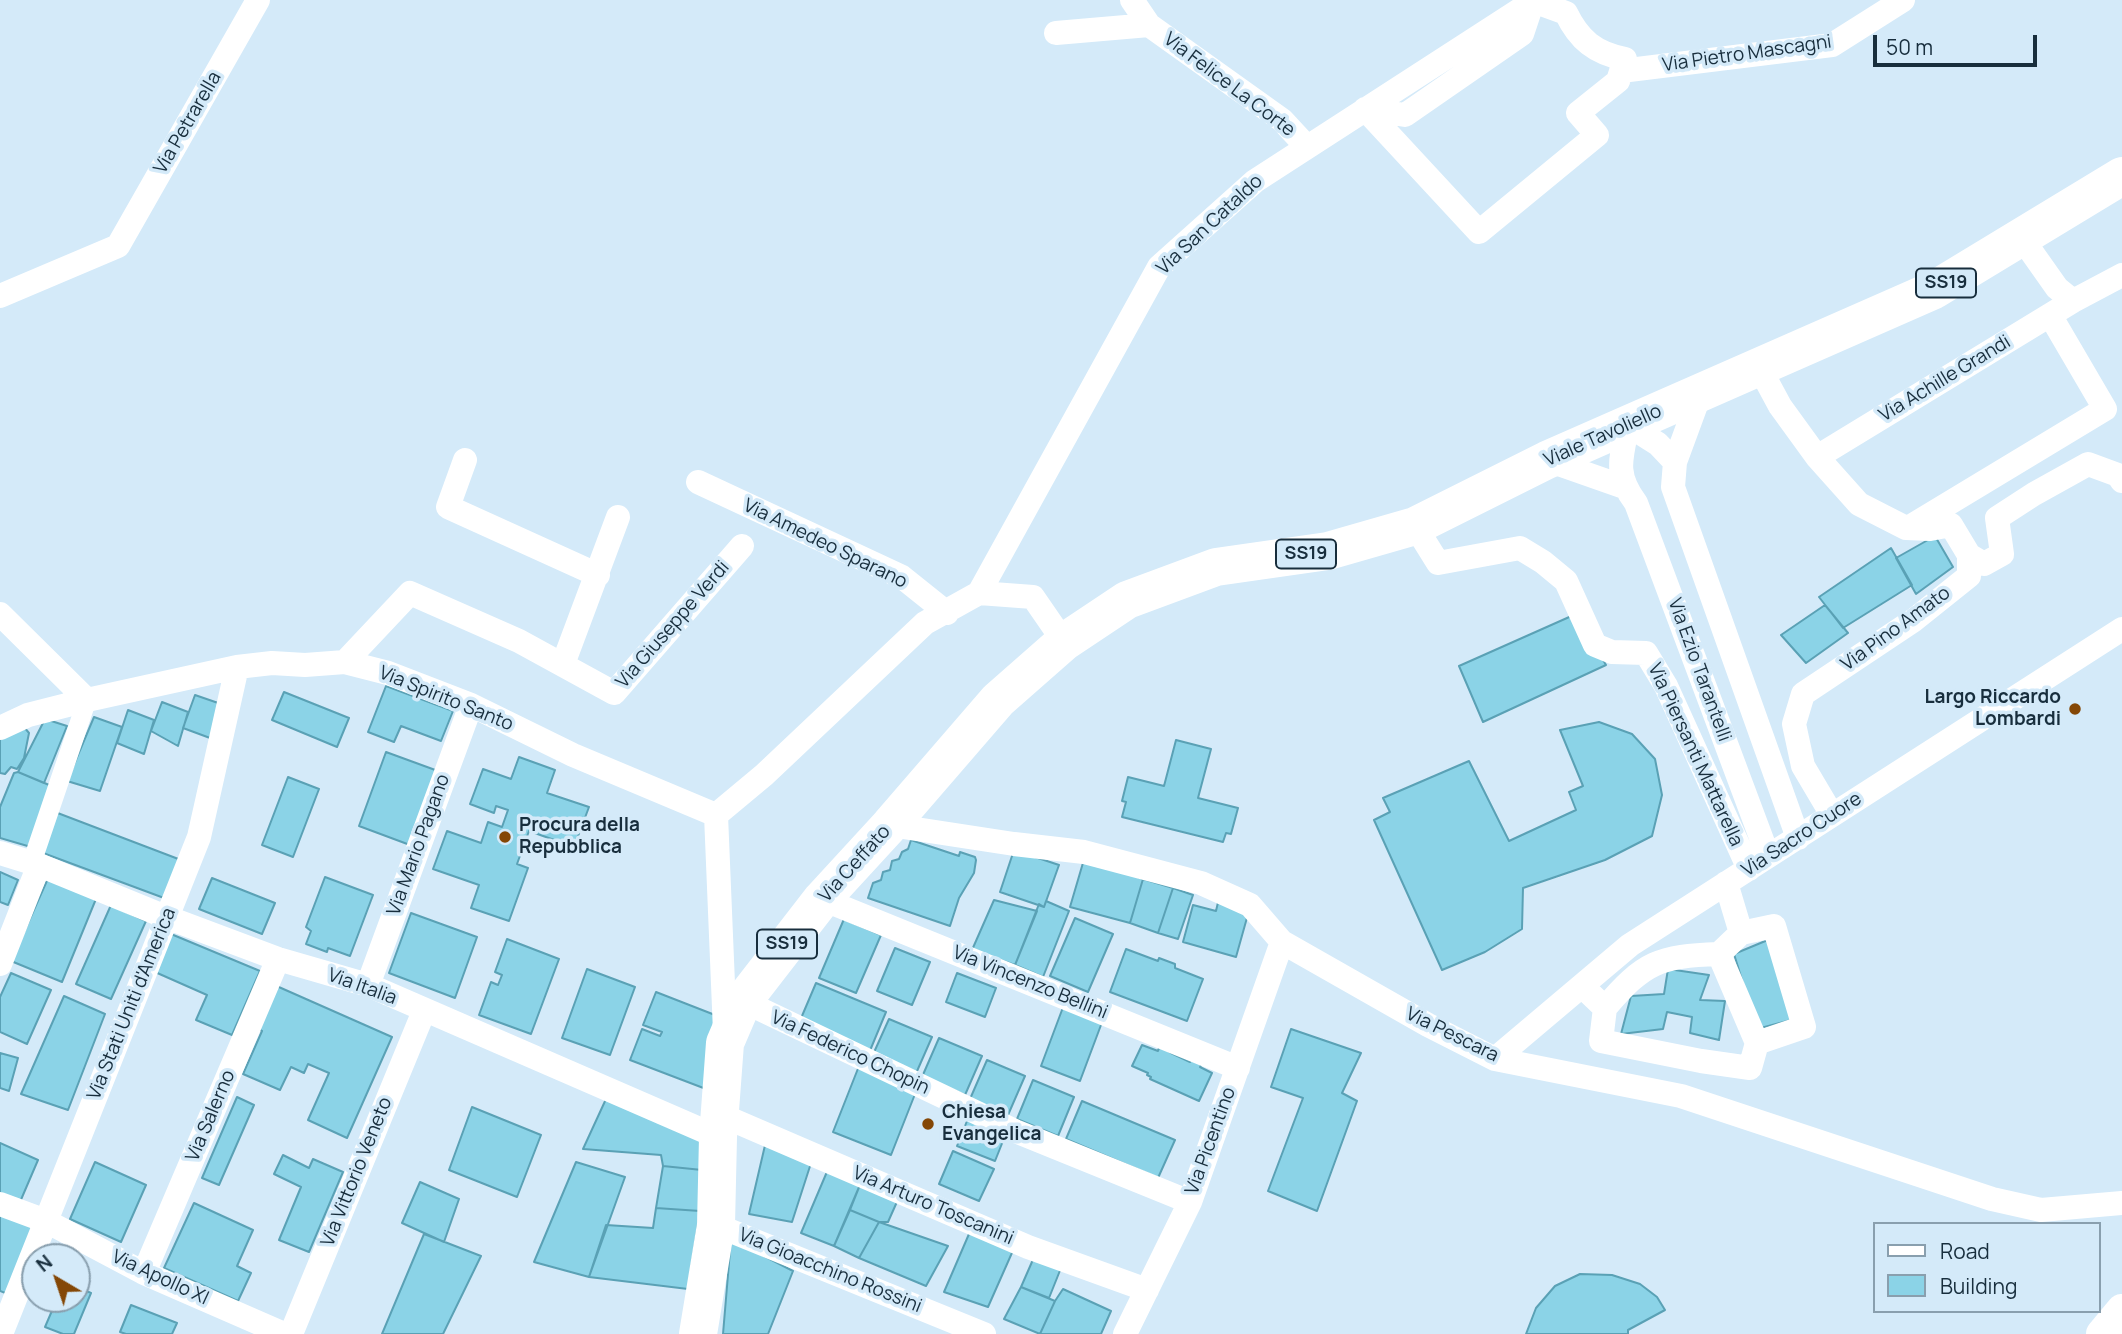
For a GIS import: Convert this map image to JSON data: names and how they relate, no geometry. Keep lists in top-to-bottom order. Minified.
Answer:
{"streets":{"main road":["SS19","Viale Tavoliello","Via Ceffato"],"street":["Via Pietro Mascagni","Via Felice La Corte","Via Petrarella","Via San Cataldo","Via Achille Grandi","Via Amedeo Sparano","Via Giuseppe Verdi","Via Pino Amato","Via Ezio Tarantelli","Via Spirito Santo","Via Piersanti Mattarella","Via Sacro Cuore","Via Mario Pagano","Via Vincenzo Bellini","Via Italia","Via Stati Uniti d'America","Via Pescara","Via Federico Chopin","Via Salerno","Via Picentino","Via Vittorio Veneto","Via Arturo Toscanini","Via Gioacchino Rossini","Via Apollo XI"]},"crossings":[["Via Felice La Corte","Via San Cataldo"],["Viale Tavoliello","Via Ezio Tarantelli"],["Viale Tavoliello","Via Piersanti Mattarella"],["Viale Tavoliello","Via Ceffato"],["Via Giuseppe Verdi","Via Spirito Santo"],["Via Pino Amato","Via Sacro Cuore"],["Via Ezio Tarantelli","Via Piersanti Mattarella"],["Via Ezio Tarantelli","Via Sacro Cuore"],["Via Spirito Santo","Via Mario Pagano"],["Via Spirito Santo","Via Stati Uniti d'America"],["Via Piersanti Mattarella","Via Sacro Cuore"],["Via Sacro Cuore","Via Pescara"],["Via Mario Pagano","Via Italia"],["Via Ceffato","Via Vincenzo Bellini"],["Via Ceffato","Via Italia"],["Via Ceffato","Via Pescara"],["Via Ceffato","Via Federico Chopin"],["Via Ceffato","Via Arturo Toscanini"],["Via Ceffato","Via Gioacchino Rossini"],["Via Vincenzo Bellini","Via Picentino"],["Via Italia","Via Stati Uniti d'America"],["Via Italia","Via Salerno"],["Via Italia","Via Vittorio Veneto"],["Via Italia","Via Arturo Toscanini"],["Via Stati Uniti d'America","Via Apollo XI"],["Via Pescara","Via Picentino"],["Via Federico Chopin","Via Picentino"],["Via Salerno","Via Apollo XI"],["Via Picentino","Via Arturo Toscanini"]],"places":["Largo Riccardo Lombardi","Procura della Repubblica","Chiesa Evangelica"],"legend":["Road","Building"],"scale_bar":"50 m","north":"top left"}
